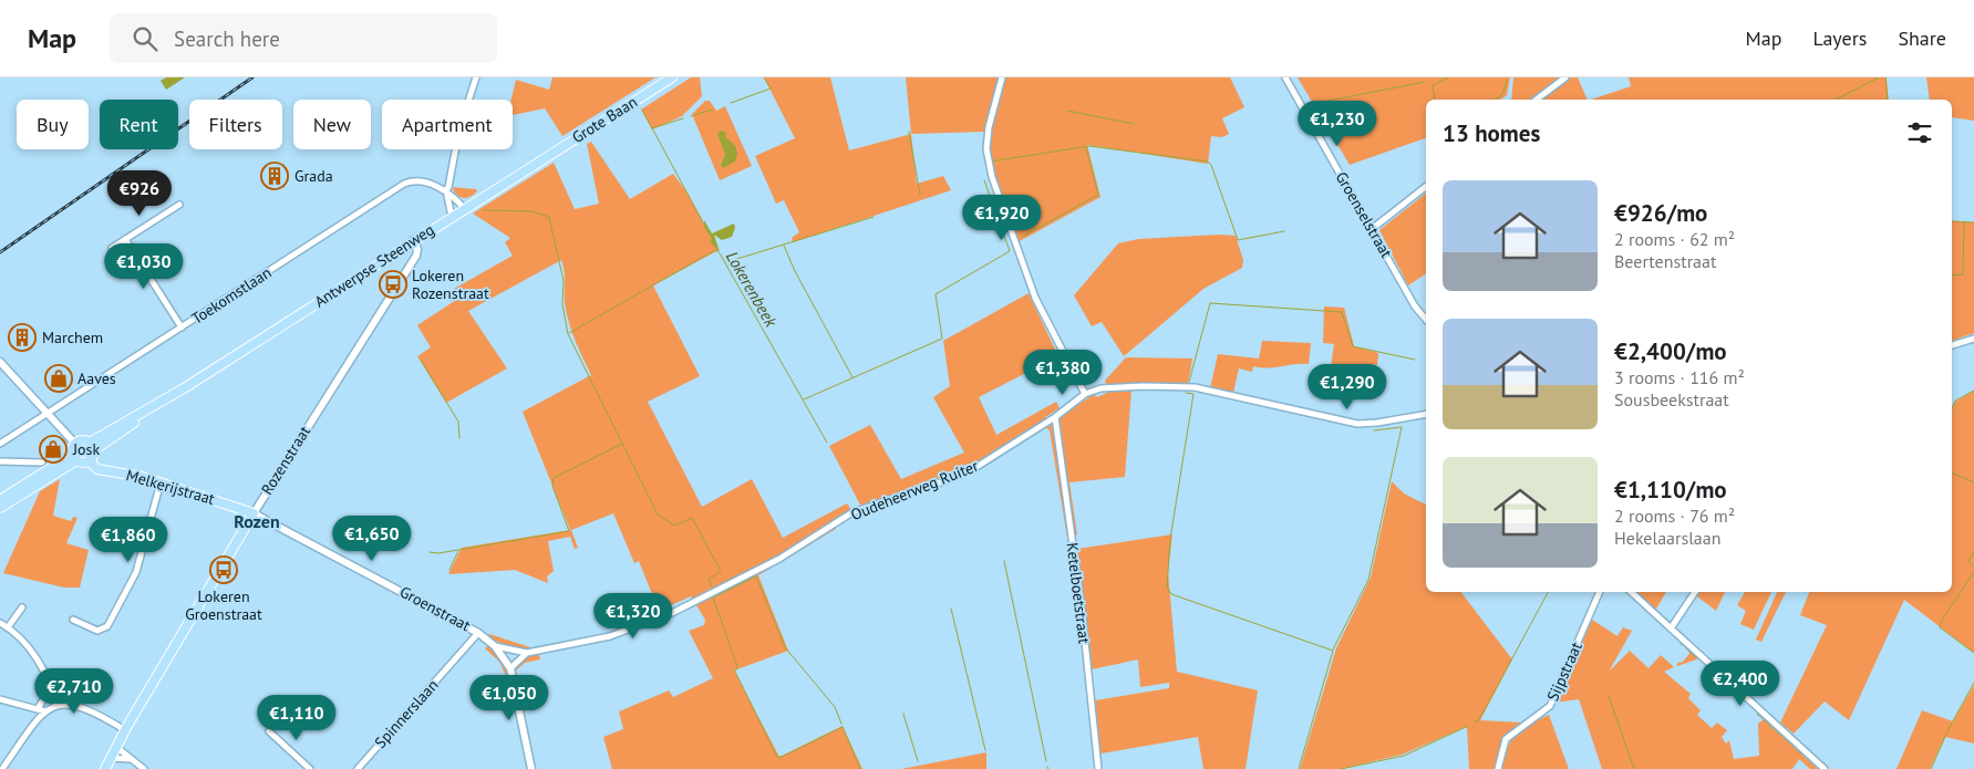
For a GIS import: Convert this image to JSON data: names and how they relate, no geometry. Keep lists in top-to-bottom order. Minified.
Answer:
{"streets":{"main road":["Grote Baan","Antwerpse Steenweg","Rozenstraat","Melkerijstraat"],"street":["Groenselstraat","Toekomstlaan","Oudeheerweg Ruiter","Ketelboetstraat","Groenstraat","Sijpstraat","Spinnerslaan"]},"crossings":[["Grote Baan","Antwerpse Steenweg"],["Antwerpse Steenweg","Toekomstlaan"],["Antwerpse Steenweg","Rozenstraat"],["Antwerpse Steenweg","Melkerijstraat"],["Rozenstraat","Melkerijstraat"],["Rozenstraat","Groenstraat"],["Melkerijstraat","Groenstraat"],["Oudeheerweg Ruiter","Ketelboetstraat"],["Oudeheerweg Ruiter","Groenstraat"],["Groenstraat","Spinnerslaan"]],"districts":["Rozen"],"water":["Lokerenbeek"],"places":{"building":["Grada","Marchem"],"bus stop":["Lokeren Rozenstraat","Lokeren Groenstraat"],"shop":["Aaves","Josk"]},"page":{"header":"Map","search":"Search here","nav":["Map","Layers","Share"],"chip":["Buy","Rent","Filters","New","Apartment"],"heading":"13 homes","price":["€1,230","€926","€1,920","€1,030","€1,380","€1,290","€1,650","€1,860","€1,320","€2,400","€2,710","€1,050","€1,110"],"list":[{"name":"€926/mo","note":"2 rooms · 62 m² · Beertenstraat"},{"name":"€2,400/mo","note":"3 rooms · 116 m² · Sousbeekstraat"},{"name":"€1,110/mo","note":"2 rooms · 76 m² · Hekelaarslaan"}]}}
